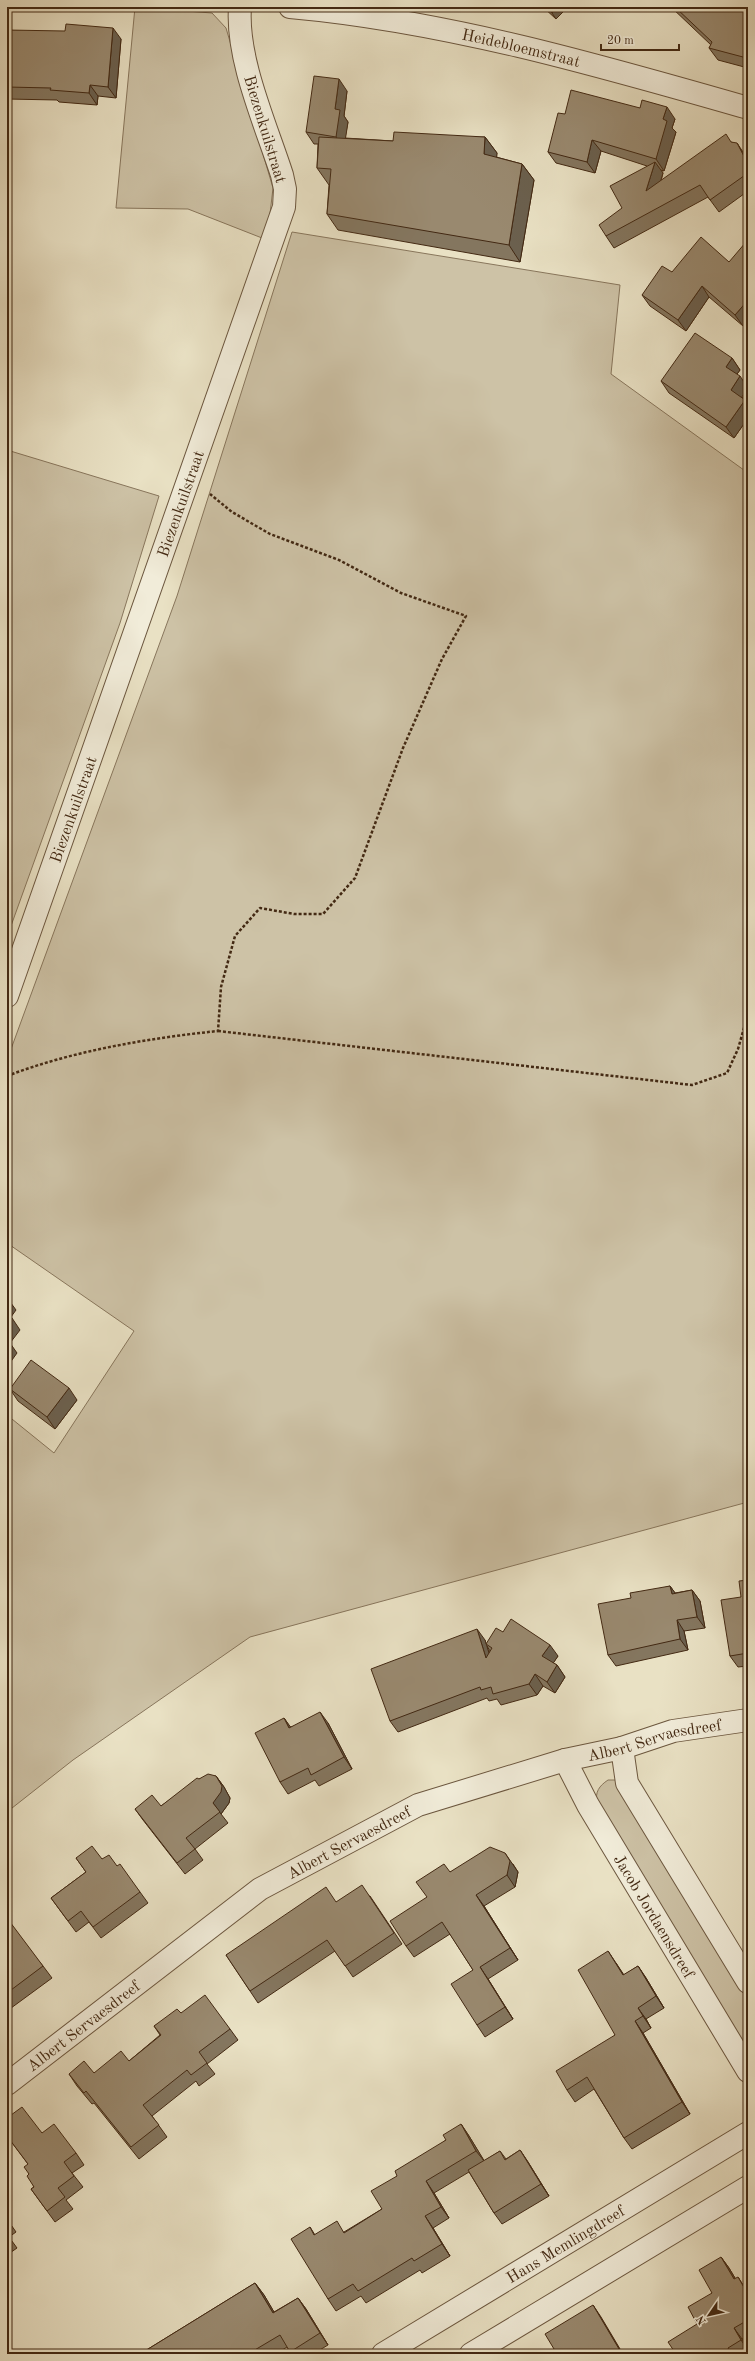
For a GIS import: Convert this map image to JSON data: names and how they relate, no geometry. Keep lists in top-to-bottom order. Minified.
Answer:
{"streets":{"street":["Heidebloemstraat","Biezenkuilstraat","Albert Servaesdreef","Jacob Jordaensdreef","Hans Memlingdreef"]},"crossings":[["Albert Servaesdreef","Jacob Jordaensdreef"]],"scale_bar":"20 m","north":"bottom left"}
